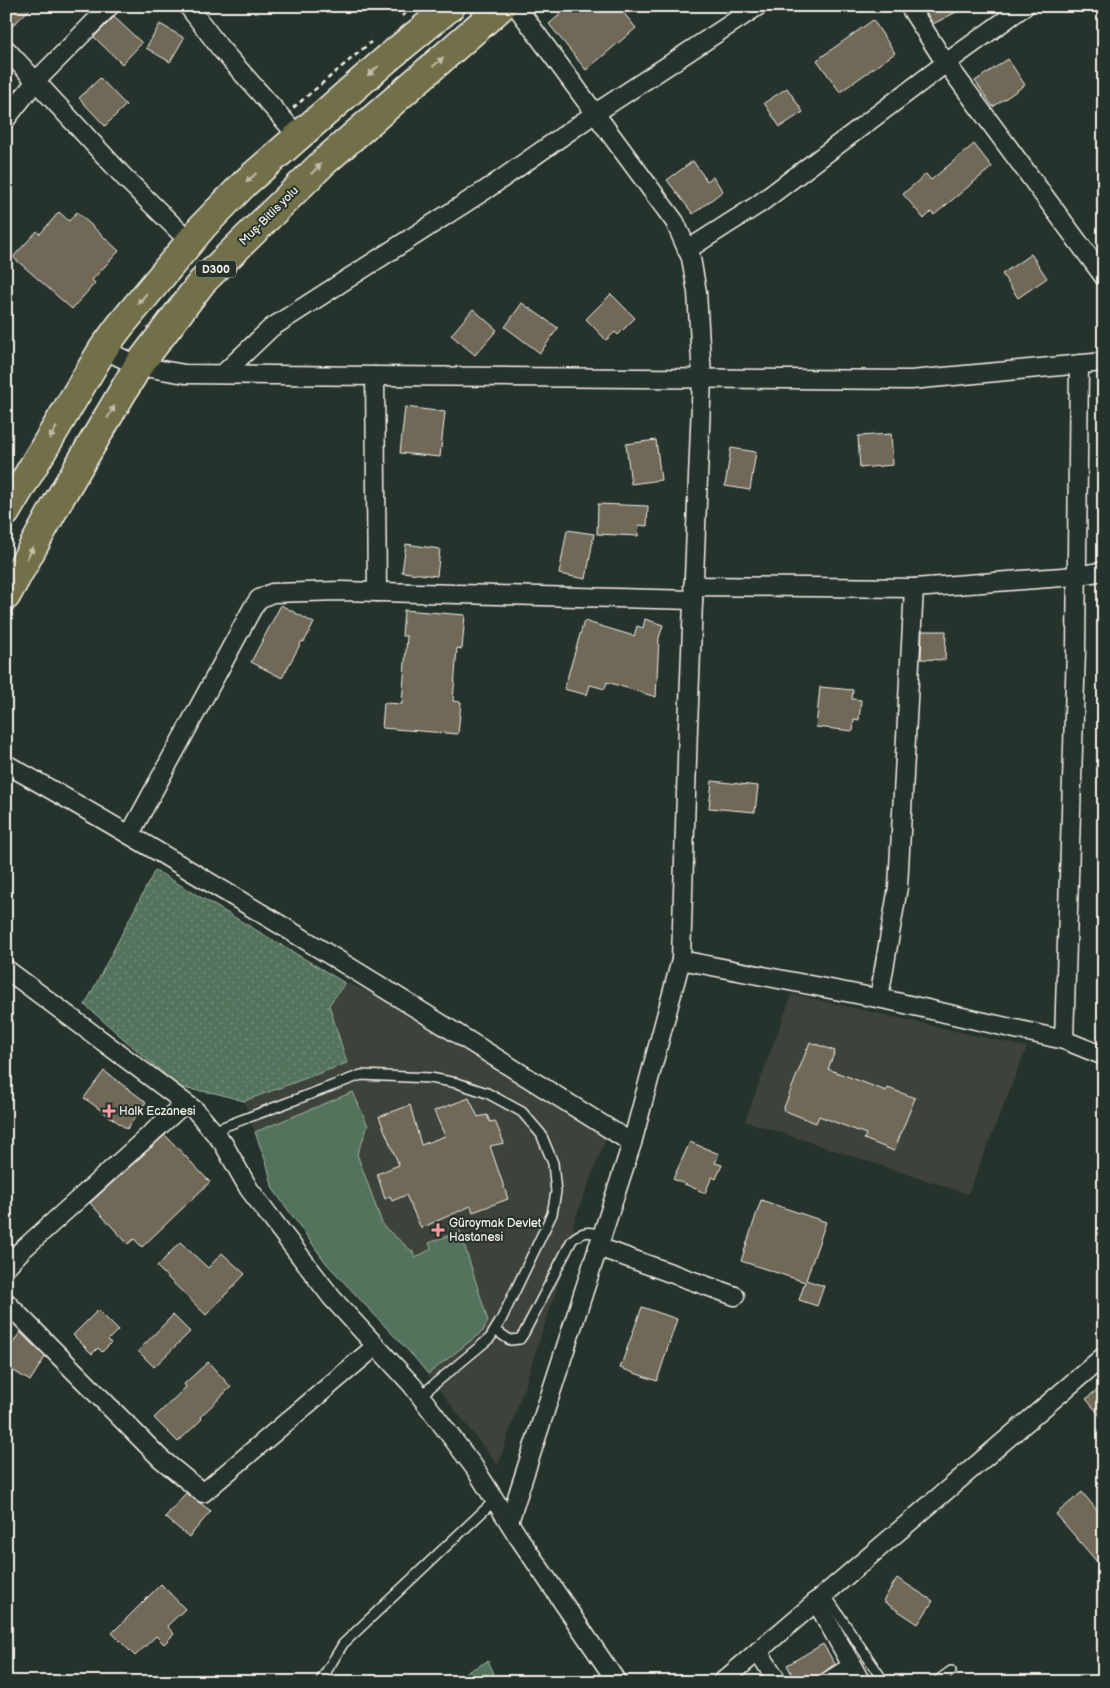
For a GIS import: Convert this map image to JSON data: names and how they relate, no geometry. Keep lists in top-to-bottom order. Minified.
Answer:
{"streets":{"highway":["Muş-Bitlis yolu","D300"]},"places":{"health":["Halk Eczanesi","Güroymak Devlet Hastanesi"]}}
